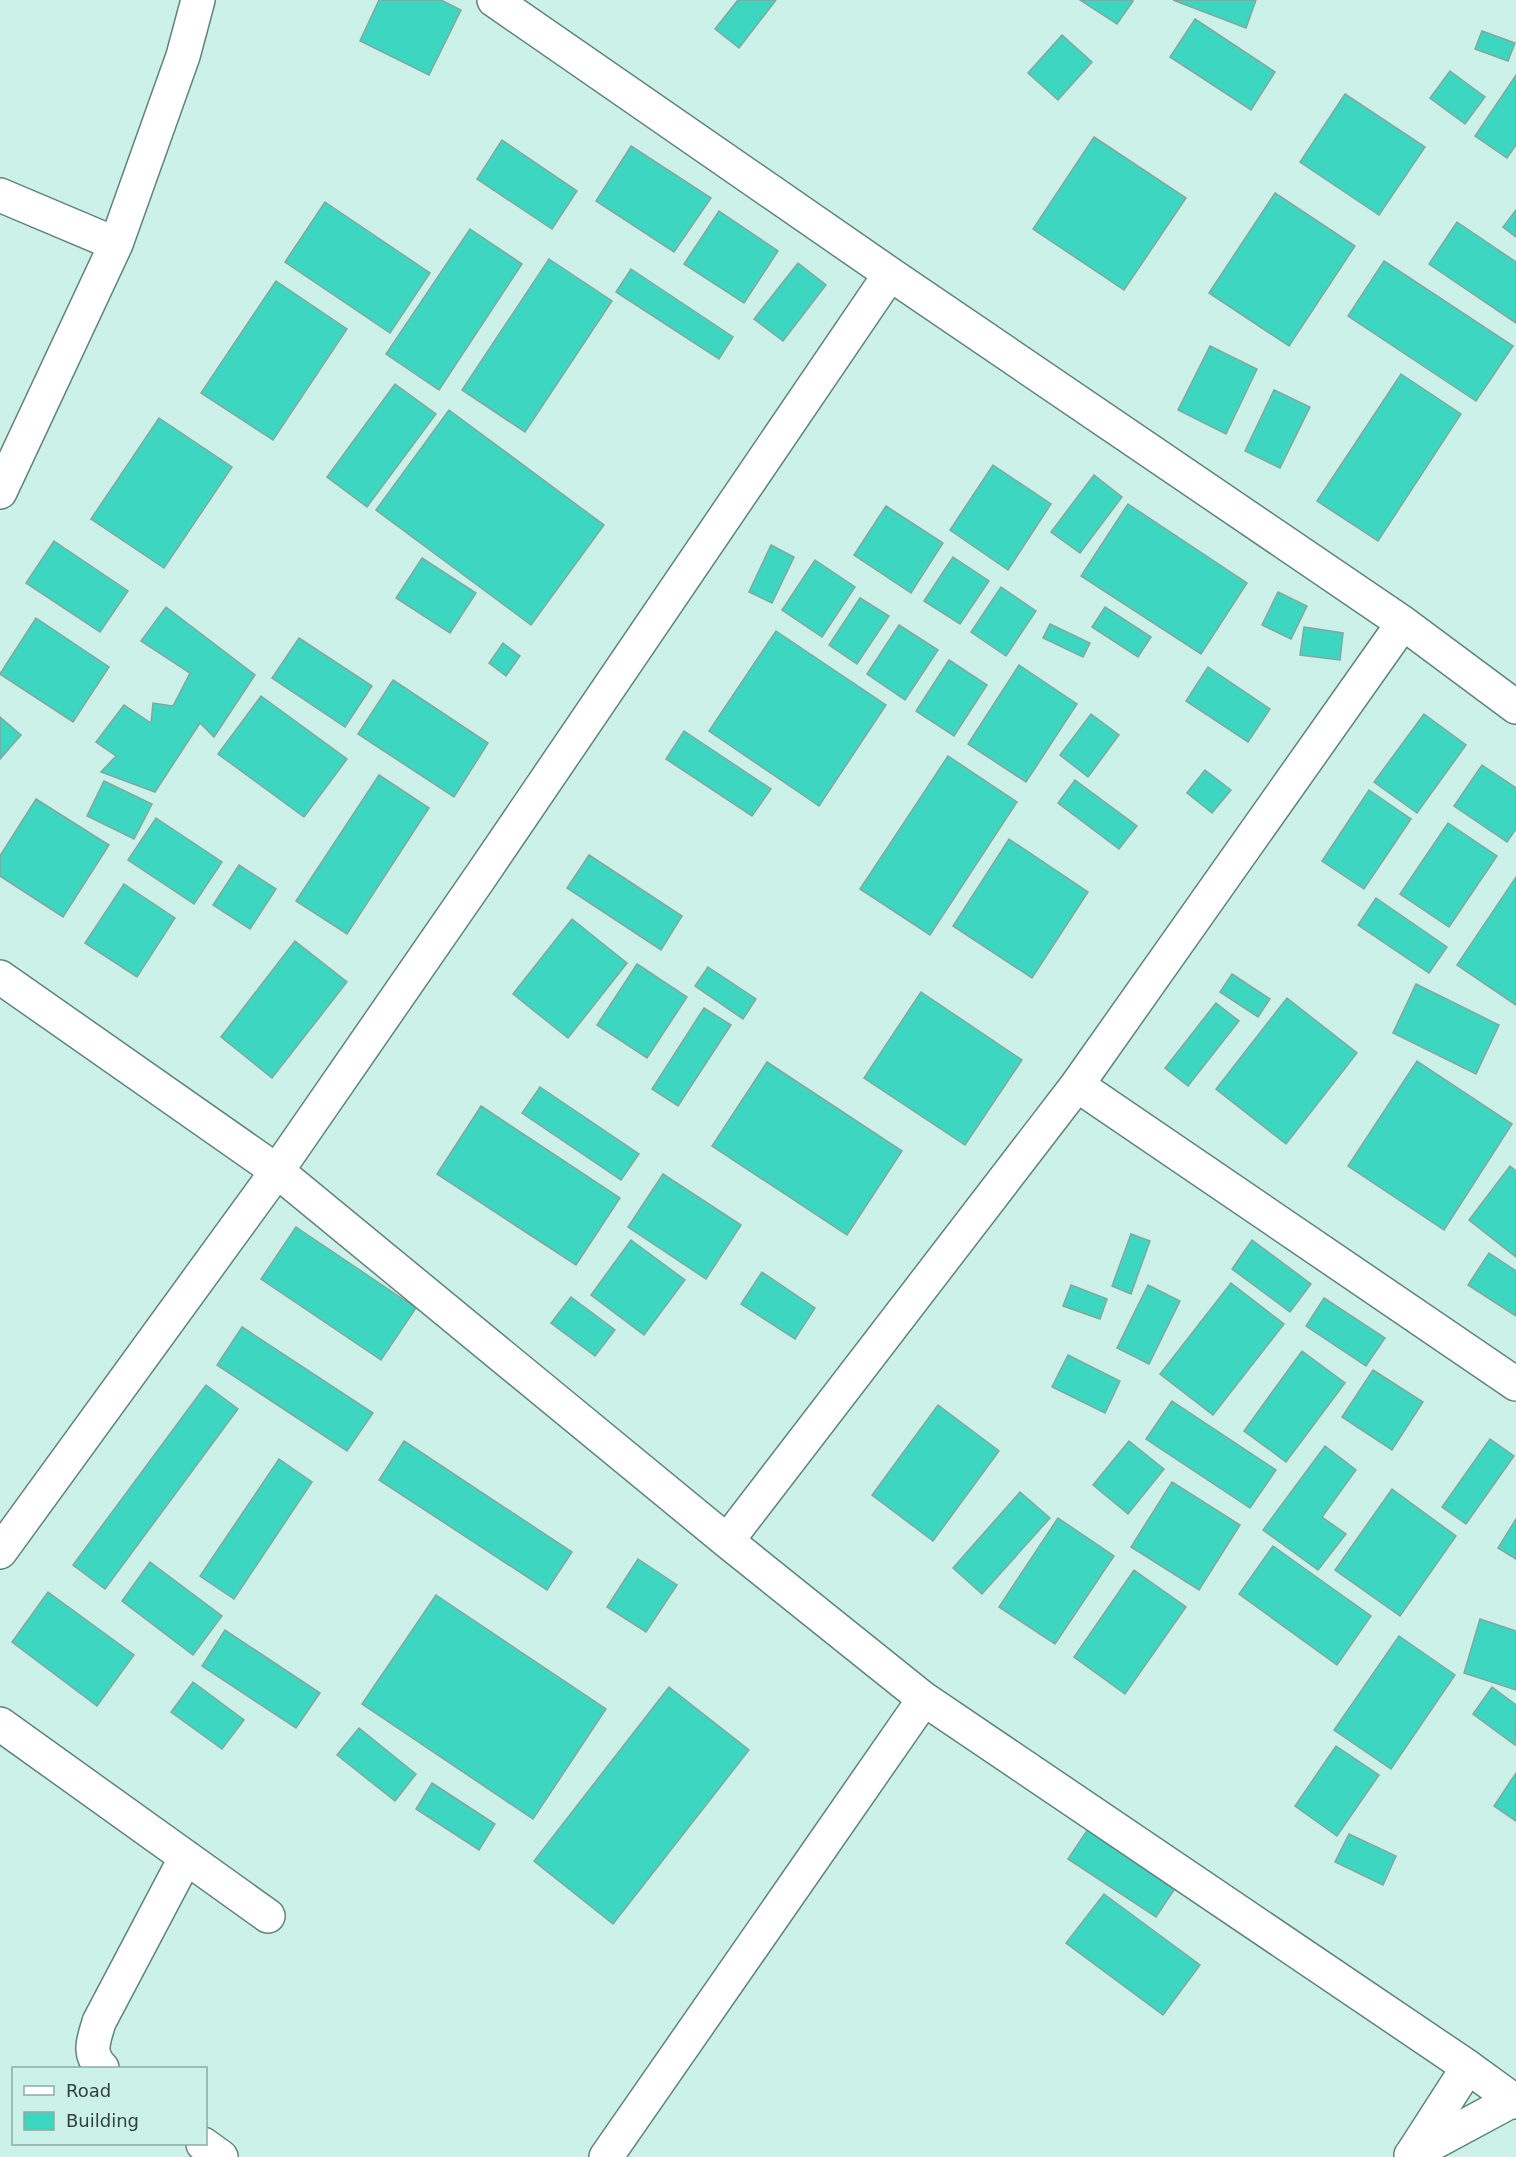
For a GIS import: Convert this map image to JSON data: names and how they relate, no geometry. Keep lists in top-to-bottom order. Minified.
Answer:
{"legend":["Road","Building"]}
